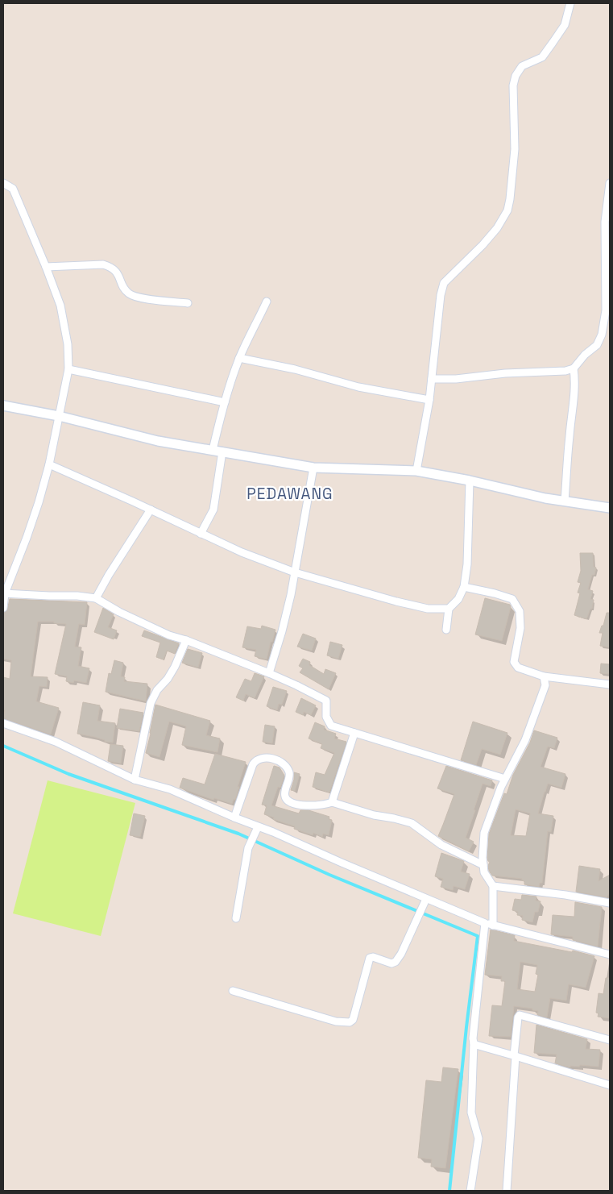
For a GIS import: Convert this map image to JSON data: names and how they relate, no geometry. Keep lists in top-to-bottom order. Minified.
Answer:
{"districts":["PEDAWANG"]}
